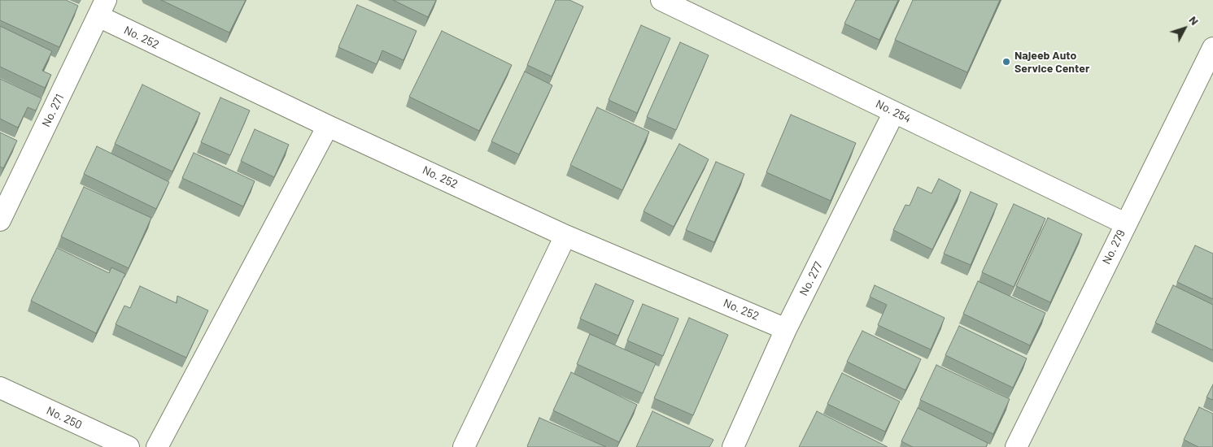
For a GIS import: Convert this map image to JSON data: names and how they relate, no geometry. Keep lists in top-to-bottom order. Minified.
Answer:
{"streets":{"street":["No. 252","No. 271","No. 254","No. 279","No. 277","No. 250"]},"crossings":[["No. 252","No. 271"],["No. 252","No. 277"],["No. 254","No. 279"],["No. 254","No. 277"]],"places":["Najeeb Auto Service Center"],"north":"top right"}
